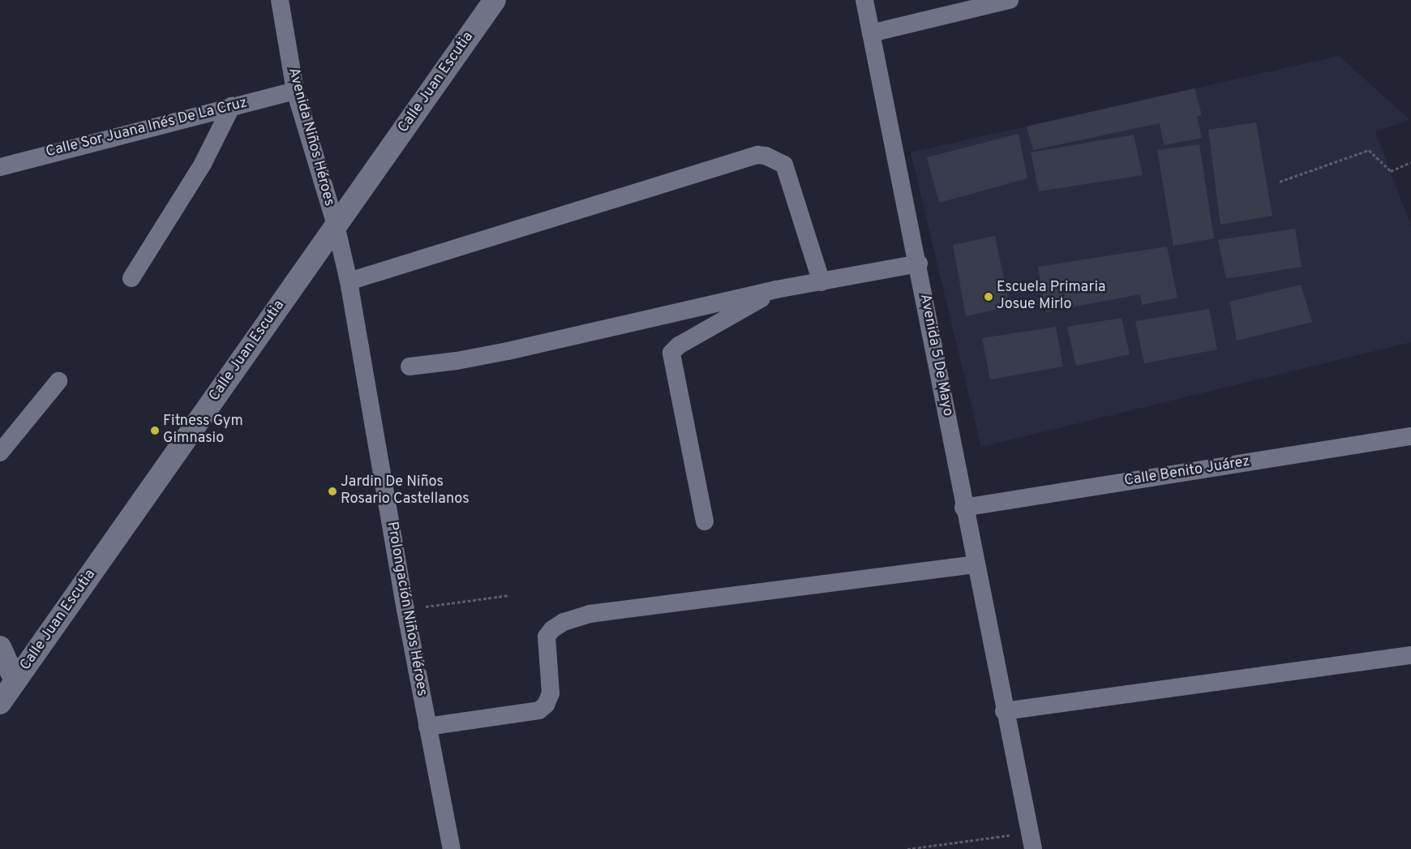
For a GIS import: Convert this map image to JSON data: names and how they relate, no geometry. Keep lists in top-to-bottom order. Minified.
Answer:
{"streets":{"street":["Calle Juan Escutia","Calle Sor Juana Inés De La Cruz","Avenida Niños Héroes","Avenida 5 De Mayo","Calle Benito Juárez","Prolongación Niños Héroes"]},"crossings":[["Calle Juan Escutia","Avenida Niños Héroes"],["Calle Juan Escutia","Prolongación Niños Héroes"],["Calle Sor Juana Inés De La Cruz","Avenida Niños Héroes"],["Avenida Niños Héroes","Prolongación Niños Héroes"],["Avenida 5 De Mayo","Calle Benito Juárez"]],"places":["Escuela Primaria Josue Mirlo","Fitness Gym Gimnasio","Jardin De Niños Rosario Castellanos"]}
